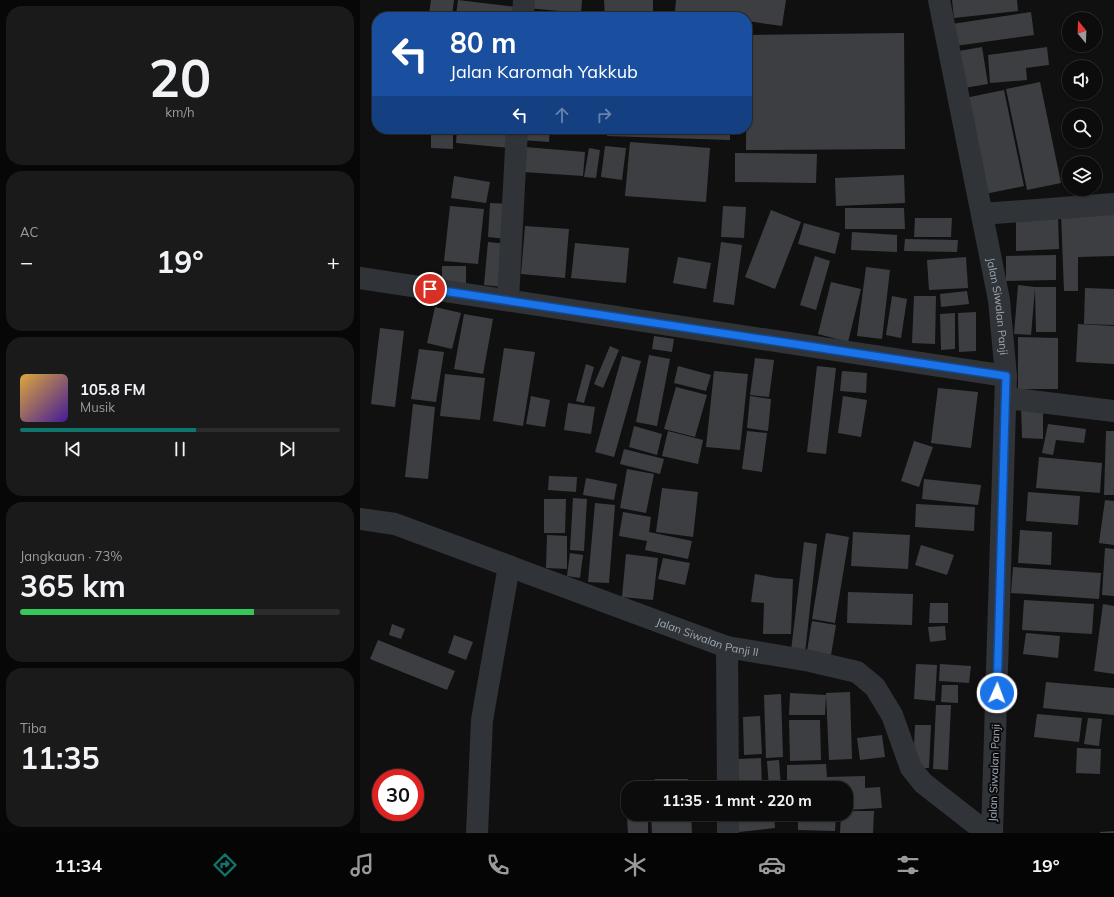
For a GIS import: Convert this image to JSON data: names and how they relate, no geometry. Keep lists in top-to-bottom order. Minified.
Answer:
{"streets":{"street":["Jalan Siwalan Panji","Jalan Siwalan Panji II"]},"north":"top","page":{"tile":[["20","km/h"],"AC",["Jangkauan · 73%","365 km"],["Tiba","11:35"]],"turn":["80 m","Jalan Karomah Yakkub"],"heat":["−","19°","+"],"song":["105.8 FM","Musik"],"limit":"30","trip":"11:35 · 1 mnt · 220 m","tabs":["11:34","19°"]}}
